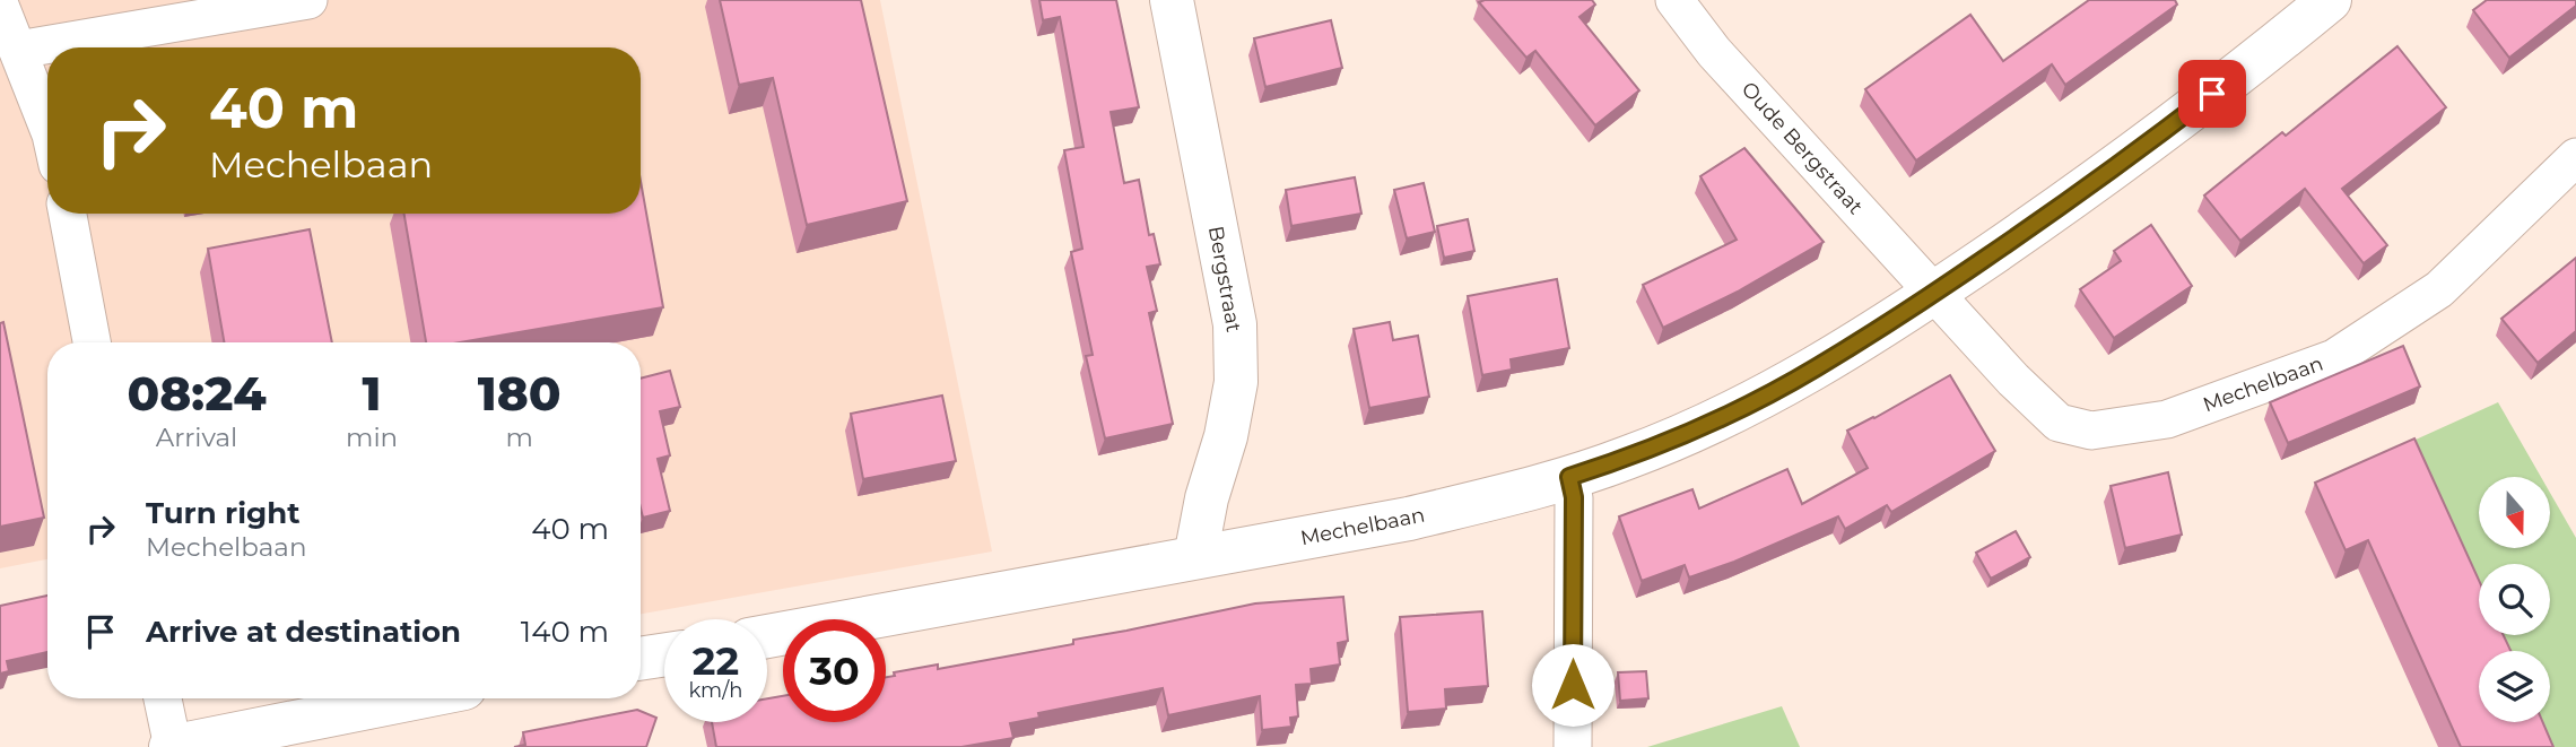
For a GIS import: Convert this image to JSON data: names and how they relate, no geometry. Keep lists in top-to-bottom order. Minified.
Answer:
{"streets":{"street":["Oude Bergstraat","Bergstraat","Mechelbaan"]},"crossings":[["Oude Bergstraat","Mechelbaan"],["Bergstraat","Mechelbaan"]],"north":"bottom","page":{"turn":["40 m","Mechelbaan"],"eta":["08:24","Arrival","1","min","180","m"],"list":[{"name":"Turn right","note":"Mechelbaan","value":"40 m"},{"name":"Arrive at destination","value":"140 m"}],"speed":"22 km/h","limit":"30"}}
